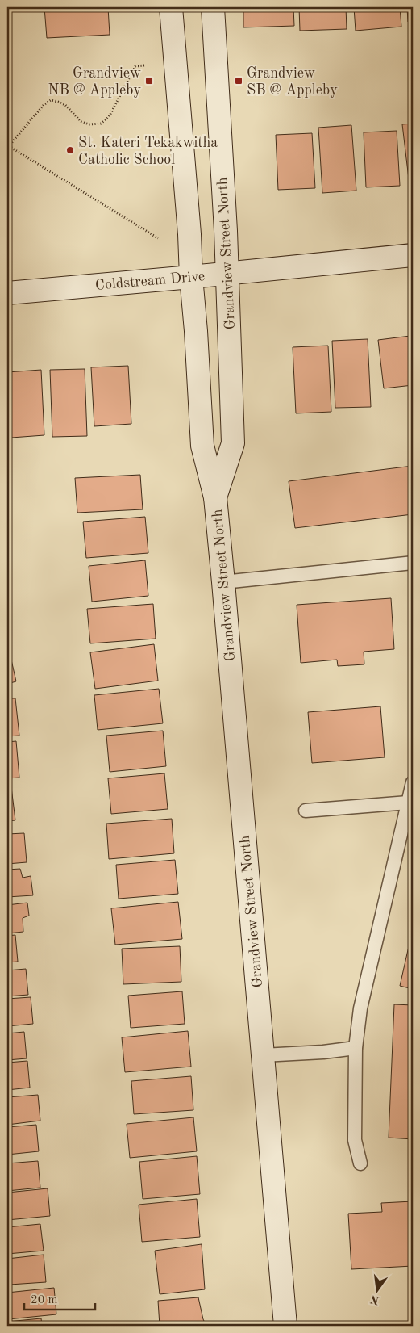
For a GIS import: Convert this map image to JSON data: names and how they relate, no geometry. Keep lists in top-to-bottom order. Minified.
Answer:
{"streets":{"street":["Grandview Street North","Coldstream Drive"]},"crossings":[["Grandview Street North","Coldstream Drive"]],"places":{"transit":["Grandview NB @ Appleby","Grandview SB @ Appleby"],"other":["St. Kateri Tekakwitha Catholic School"]},"scale_bar":"20 m","north":"bottom"}
